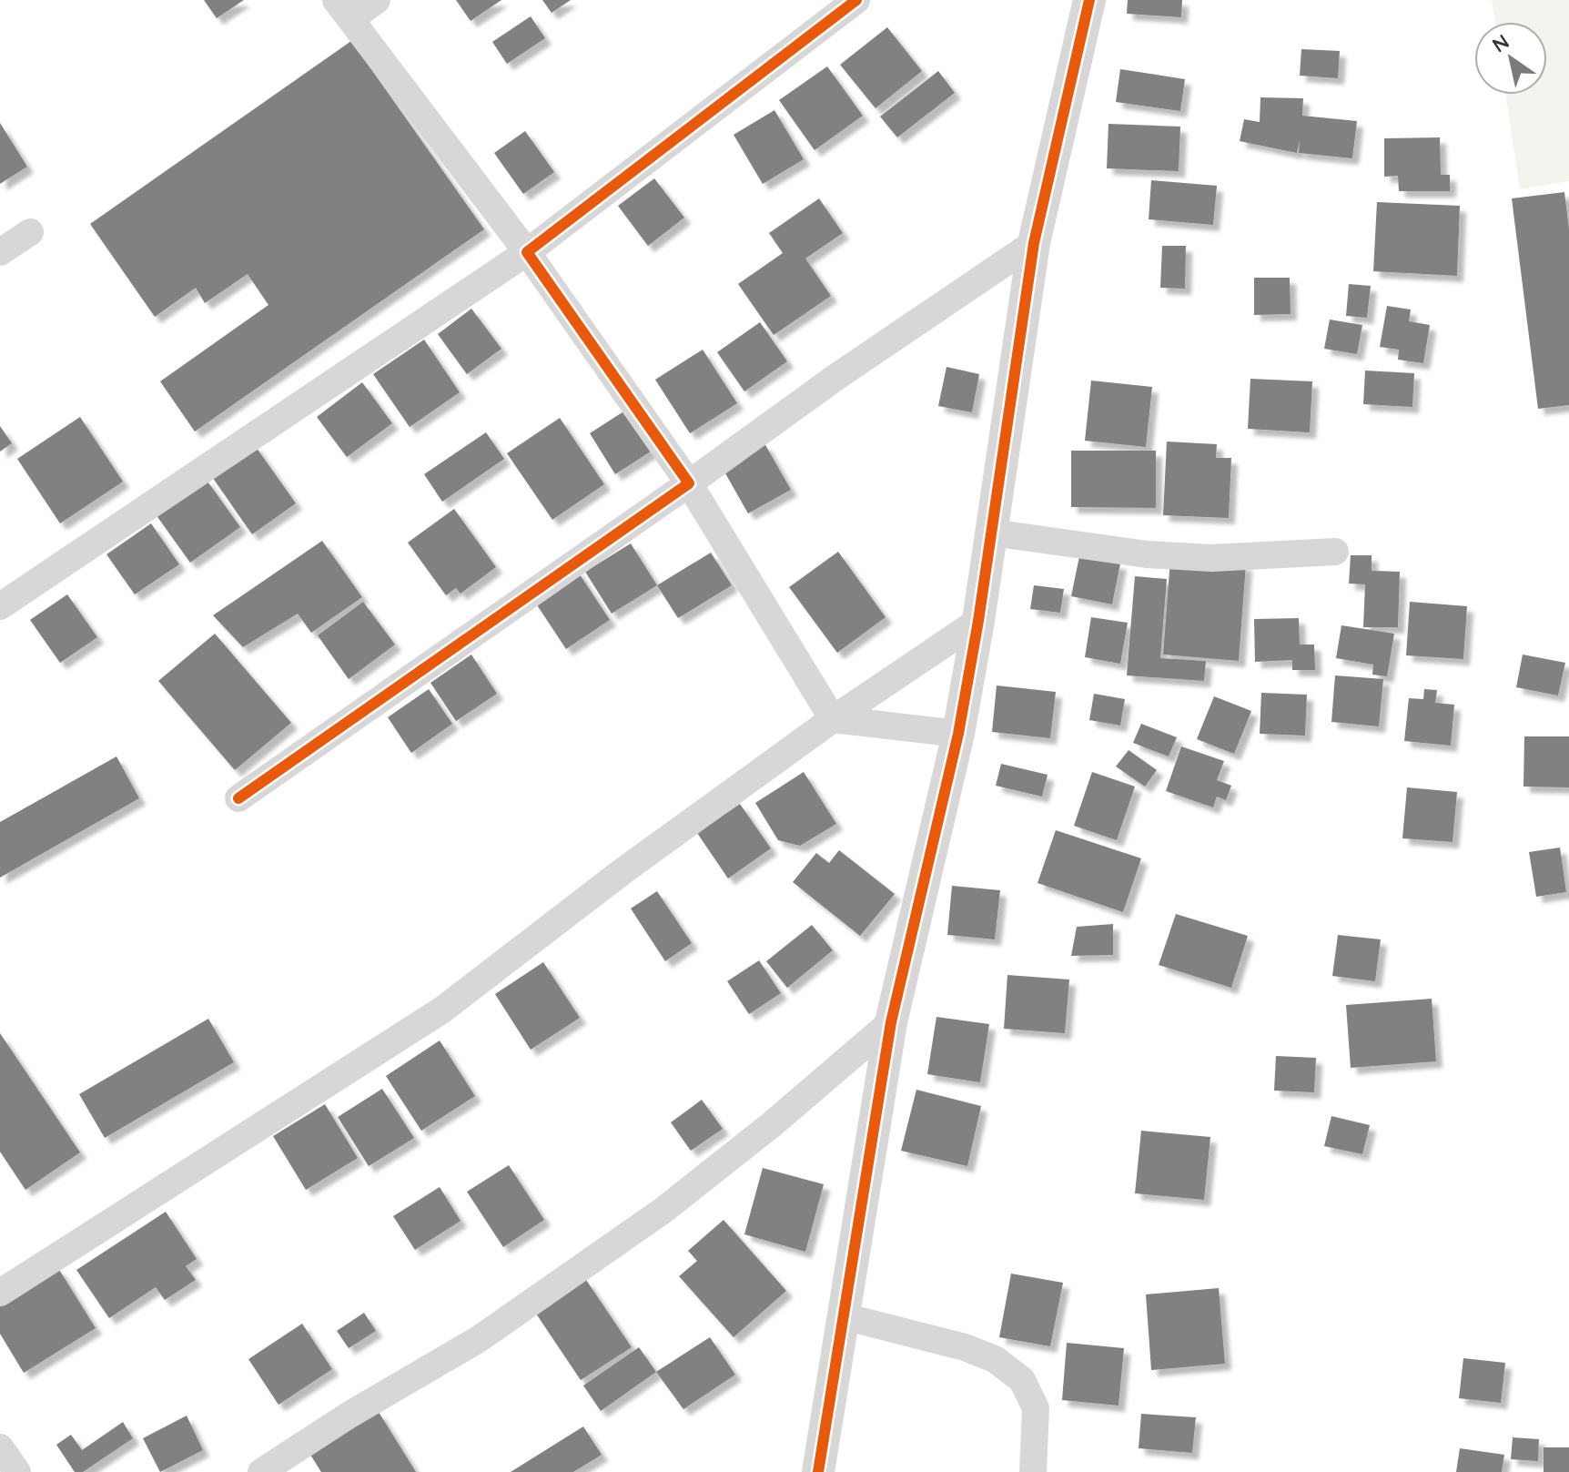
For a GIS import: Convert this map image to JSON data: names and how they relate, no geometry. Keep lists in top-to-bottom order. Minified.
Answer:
{"north":"top left"}
